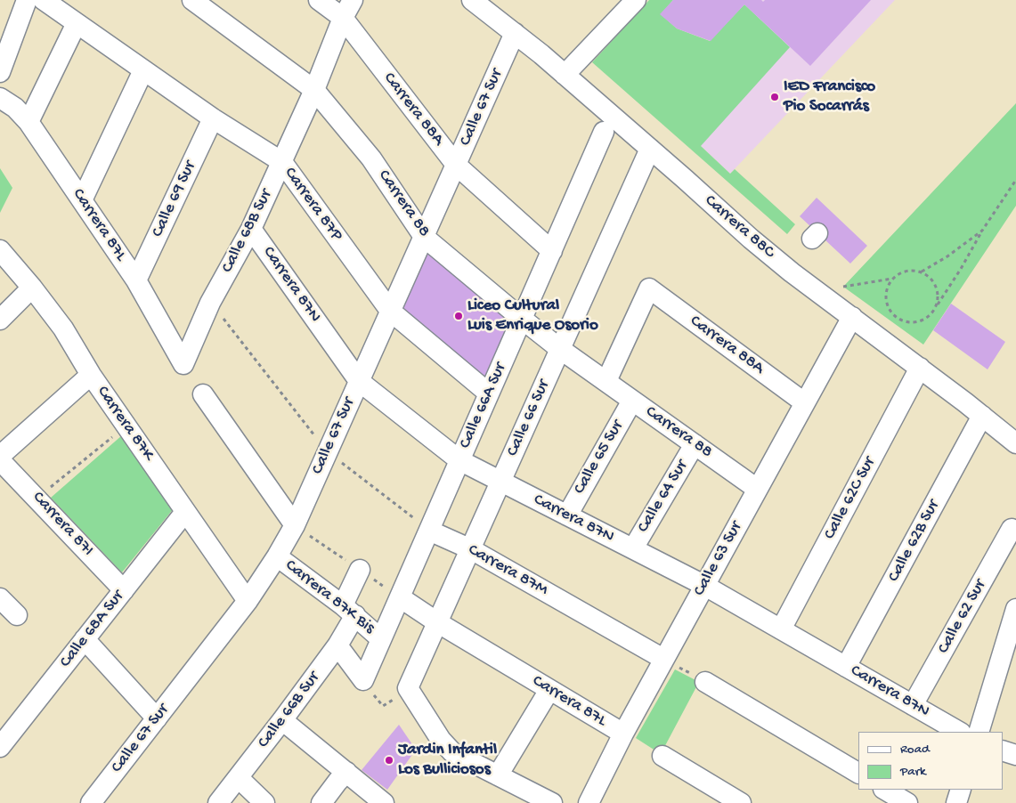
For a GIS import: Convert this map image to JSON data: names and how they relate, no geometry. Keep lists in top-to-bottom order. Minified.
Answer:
{"streets":{"street":["Calle 67 Sur","Carrera 88A","Calle 69 Sur","Carrera 88","Carrera 87P","Carrera 87L","Carrera 88C","Calle 68B Sur","Carrera 87N","Calle 66A Sur","Calle 66 Sur","Carrera 87K","Calle 65 Sur","Calle 64 Sur","Calle 62C Sur","Carrera 87I","Calle 62B Sur","Calle 63 Sur","Carrera 87M","Carrera 87K Bis","Calle 62 Sur","Calle 68A Sur","Calle 66B Sur"]},"crossings":[["Calle 67 Sur","Carrera 88A"],["Calle 67 Sur","Carrera 88"],["Calle 67 Sur","Carrera 87P"],["Calle 67 Sur","Carrera 88C"],["Calle 67 Sur","Carrera 87N"],["Calle 67 Sur","Carrera 87K"],["Calle 67 Sur","Carrera 87K Bis"],["Carrera 88A","Carrera 88"],["Carrera 88A","Calle 68B Sur"],["Carrera 88A","Calle 66A Sur"],["Carrera 88A","Calle 63 Sur"],["Calle 69 Sur","Carrera 87P"],["Calle 69 Sur","Carrera 87L"],["Carrera 88","Calle 68B Sur"],["Carrera 88","Calle 66A Sur"],["Carrera 88","Calle 66 Sur"],["Carrera 88","Calle 65 Sur"],["Carrera 88","Calle 64 Sur"],["Carrera 88","Calle 63 Sur"],["Carrera 87P","Calle 68B Sur"],["Carrera 87P","Calle 66A Sur"],["Carrera 87L","Calle 68B Sur"],["Carrera 87L","Calle 66A Sur"],["Carrera 87L","Calle 66 Sur"],["Carrera 87L","Calle 63 Sur"],["Carrera 88C","Calle 66 Sur"],["Carrera 88C","Calle 62C Sur"],["Carrera 88C","Calle 62B Sur"],["Carrera 88C","Calle 63 Sur"],["Calle 68B Sur","Carrera 87N"],["Carrera 87N","Calle 66A Sur"],["Carrera 87N","Calle 66 Sur"],["Carrera 87N","Calle 65 Sur"],["Carrera 87N","Calle 64 Sur"],["Carrera 87N","Calle 62C Sur"],["Carrera 87N","Calle 62B Sur"],["Carrera 87N","Calle 63 Sur"],["Carrera 87N","Calle 62 Sur"],["Calle 66A Sur","Carrera 87M"],["Calle 66A Sur","Carrera 87K Bis"],["Calle 66A Sur","Calle 66B Sur"],["Calle 66 Sur","Carrera 87M"],["Carrera 87K","Calle 68A Sur"],["Carrera 87I","Calle 68A Sur"],["Calle 63 Sur","Carrera 87M"],["Carrera 87K Bis","Calle 66B Sur"]],"places":["IED Francisco Pio Socarrás","Liceo Cultural Luis Enrique Osorio","Jardin Infantil Los Bulliciosos"],"legend":["Road","Park"]}
